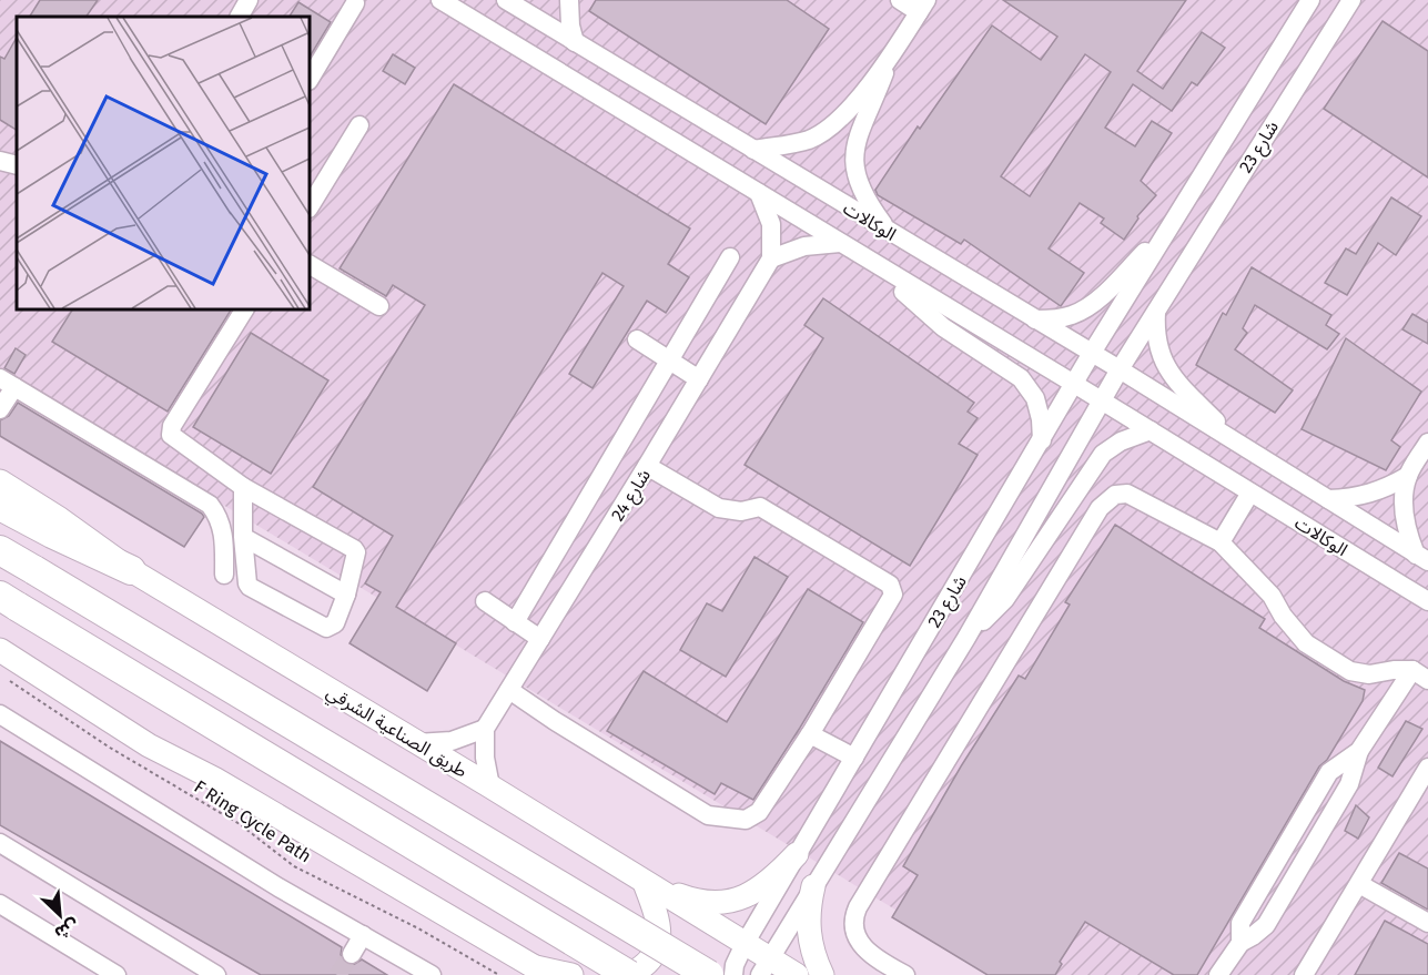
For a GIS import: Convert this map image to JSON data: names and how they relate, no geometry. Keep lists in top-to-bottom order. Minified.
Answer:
{"streets":{"main road":["طريق الصناعية الشرقي"],"street":["شارع 23","الوكالات","شارع 24"],"path":["F Ring Cycle Path"]},"crossings":[["شارع 23","الوكالات"],["شارع 23","طريق الصناعية الشرقي"]],"north":"bottom right"}
